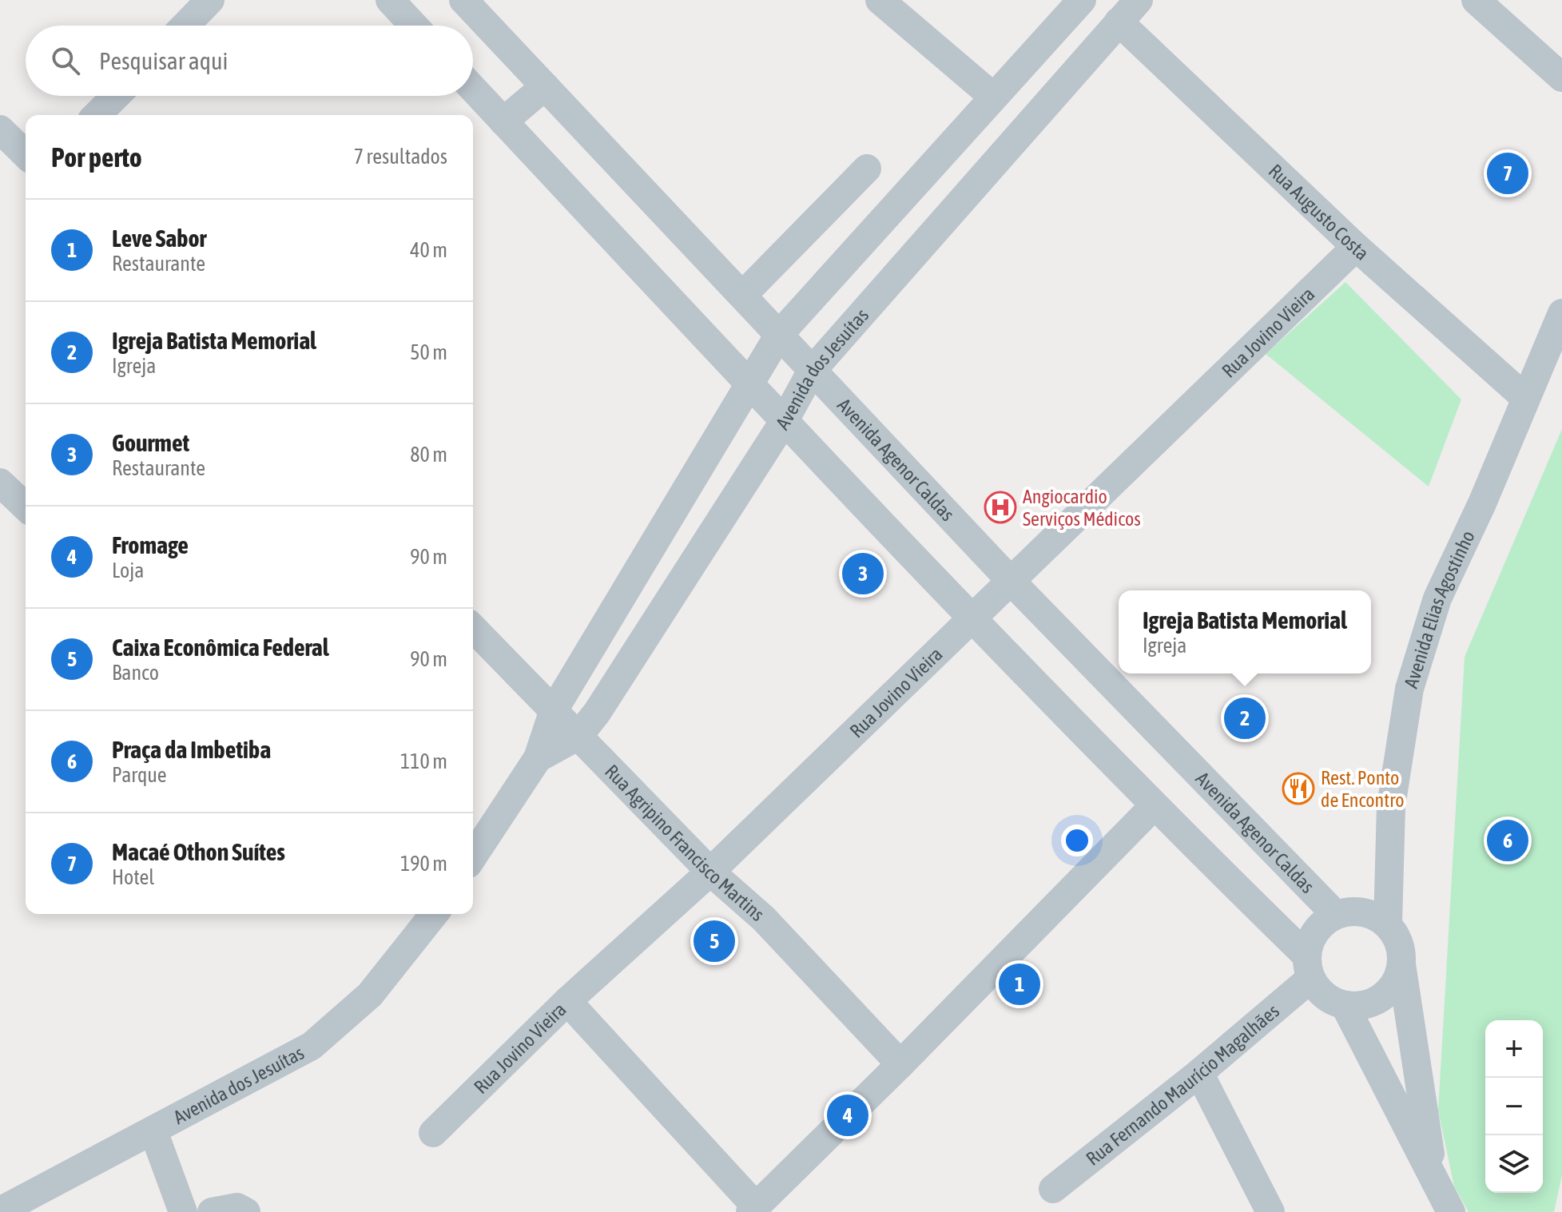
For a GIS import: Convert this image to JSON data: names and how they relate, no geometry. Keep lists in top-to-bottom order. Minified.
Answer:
{"streets":{"street":["Rua Augusto Costa","Rua Jovino Vieira","Avenida dos Jesuítas","Avenida Agenor Caldas","Avenida Elias Agostinho","Rua Agripino Francisco Martins","Rua Fernando Maurício Magalhães"]},"crossings":[["Rua Augusto Costa","Rua Jovino Vieira"],["Rua Augusto Costa","Avenida dos Jesuítas"],["Rua Augusto Costa","Avenida Elias Agostinho"],["Rua Jovino Vieira","Avenida Agenor Caldas"],["Rua Jovino Vieira","Rua Agripino Francisco Martins"],["Avenida dos Jesuítas","Avenida Agenor Caldas"],["Avenida dos Jesuítas","Rua Agripino Francisco Martins"],["Avenida Agenor Caldas","Avenida Elias Agostinho"],["Avenida Agenor Caldas","Rua Fernando Maurício Magalhães"],["Avenida Elias Agostinho","Rua Fernando Maurício Magalhães"]],"places":{"hospital":["Angiocardio Serviços Médicos"],"restaurant":["Rest. Ponto de Encontro"]},"page":{"search":"Pesquisar aqui","heading":["Por perto","7 resultados"],"pins":["7","3","2","6","5","1","4"],"list":[{"mark":"1","name":"Leve Sabor","note":"Restaurante","value":"40 m"},{"mark":"2","name":"Igreja Batista Memorial","note":"Igreja","value":"50 m"},{"mark":"3","name":"Gourmet","note":"Restaurante","value":"80 m"},{"mark":"4","name":"Fromage","note":"Loja","value":"90 m"},{"mark":"5","name":"Caixa Econômica Federal","note":"Banco","value":"90 m"},{"mark":"6","name":"Praça da Imbetiba","note":"Parque","value":"110 m"},{"mark":"7","name":"Macaé Othon Suítes","note":"Hotel","value":"190 m"}],"popup":["Igreja Batista Memorial","Igreja"],"map_buttons":["+","−"]}}
